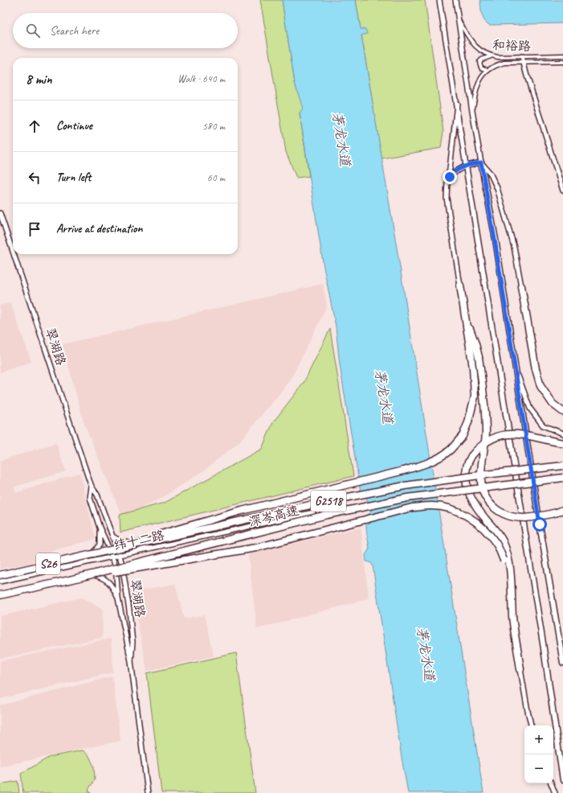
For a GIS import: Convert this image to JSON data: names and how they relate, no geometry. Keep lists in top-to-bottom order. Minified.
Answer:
{"streets":{"highway":["G2518","深岑高速","S26"],"street":["和裕路","翠湖路","纬十二路"]},"crossings":[["翠湖路","纬十二路"],["深岑高速","S26"]],"water":["茅龙水道"],"page":{"search":"Search here","heading":["8 min","Walk · 640 m"],"list":[["Continue","580 m"],["Turn left","60 m"],"Arrive at destination"],"map_buttons":["+","−"]}}
